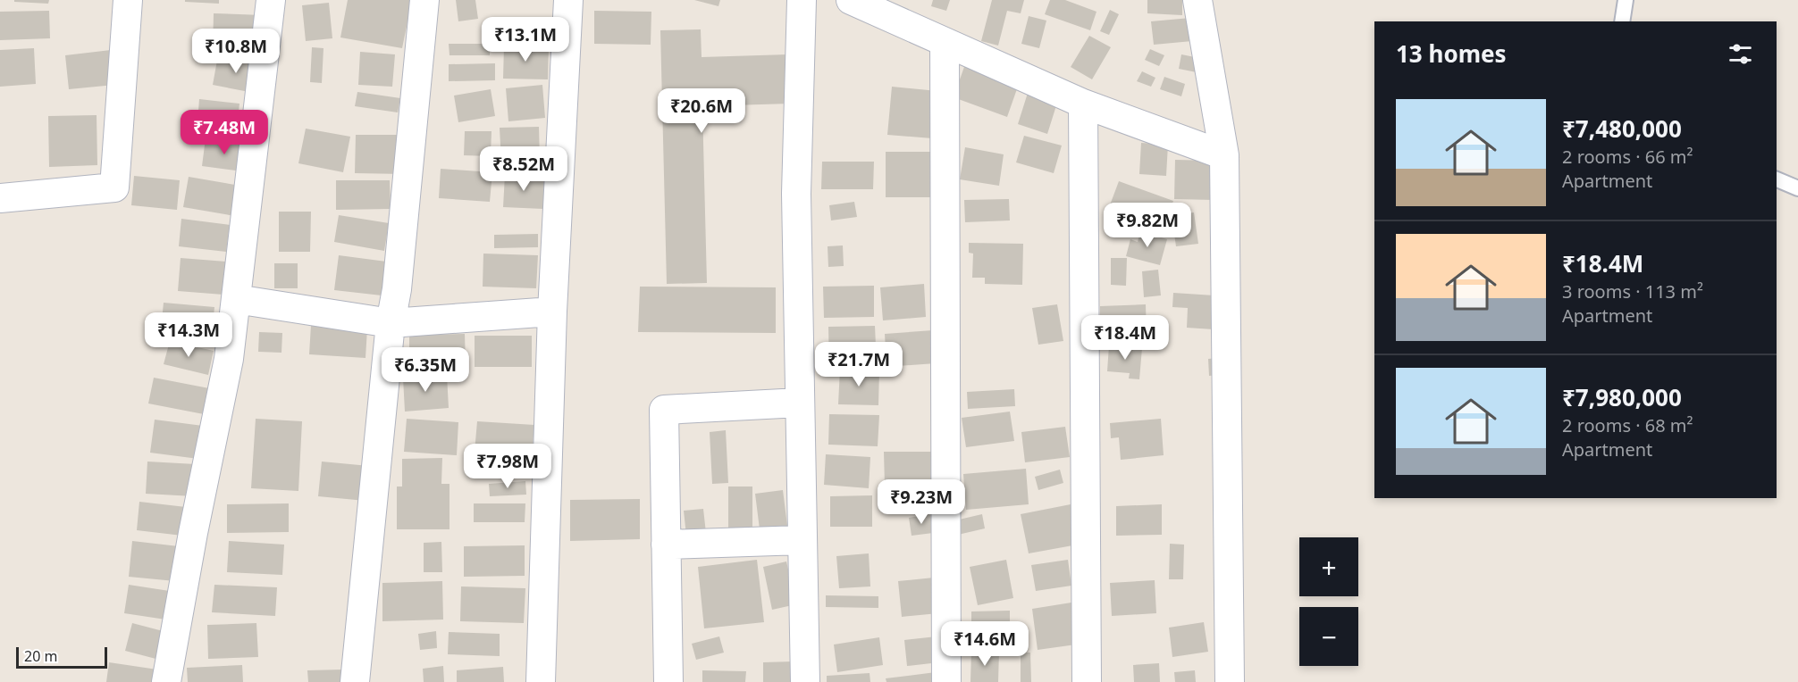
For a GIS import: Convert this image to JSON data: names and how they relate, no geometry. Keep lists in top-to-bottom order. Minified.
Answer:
{"scale_bar":"20 m","page":{"price":["₹13.1M","₹10.8M","₹20.6M","₹7.48M","₹8.52M","₹9.82M","₹14.3M","₹18.4M","₹21.7M","₹6.35M","₹7.98M","₹9.23M","₹14.6M"],"heading":"13 homes","list":[{"name":"₹7,480,000","note":"2 rooms · 66 m² · Apartment"},{"name":"₹18.4M","note":"3 rooms · 113 m² · Apartment"},{"name":"₹7,980,000","note":"2 rooms · 68 m² · Apartment"}],"map_buttons":["+","−"],"scale":"20 m"}}
